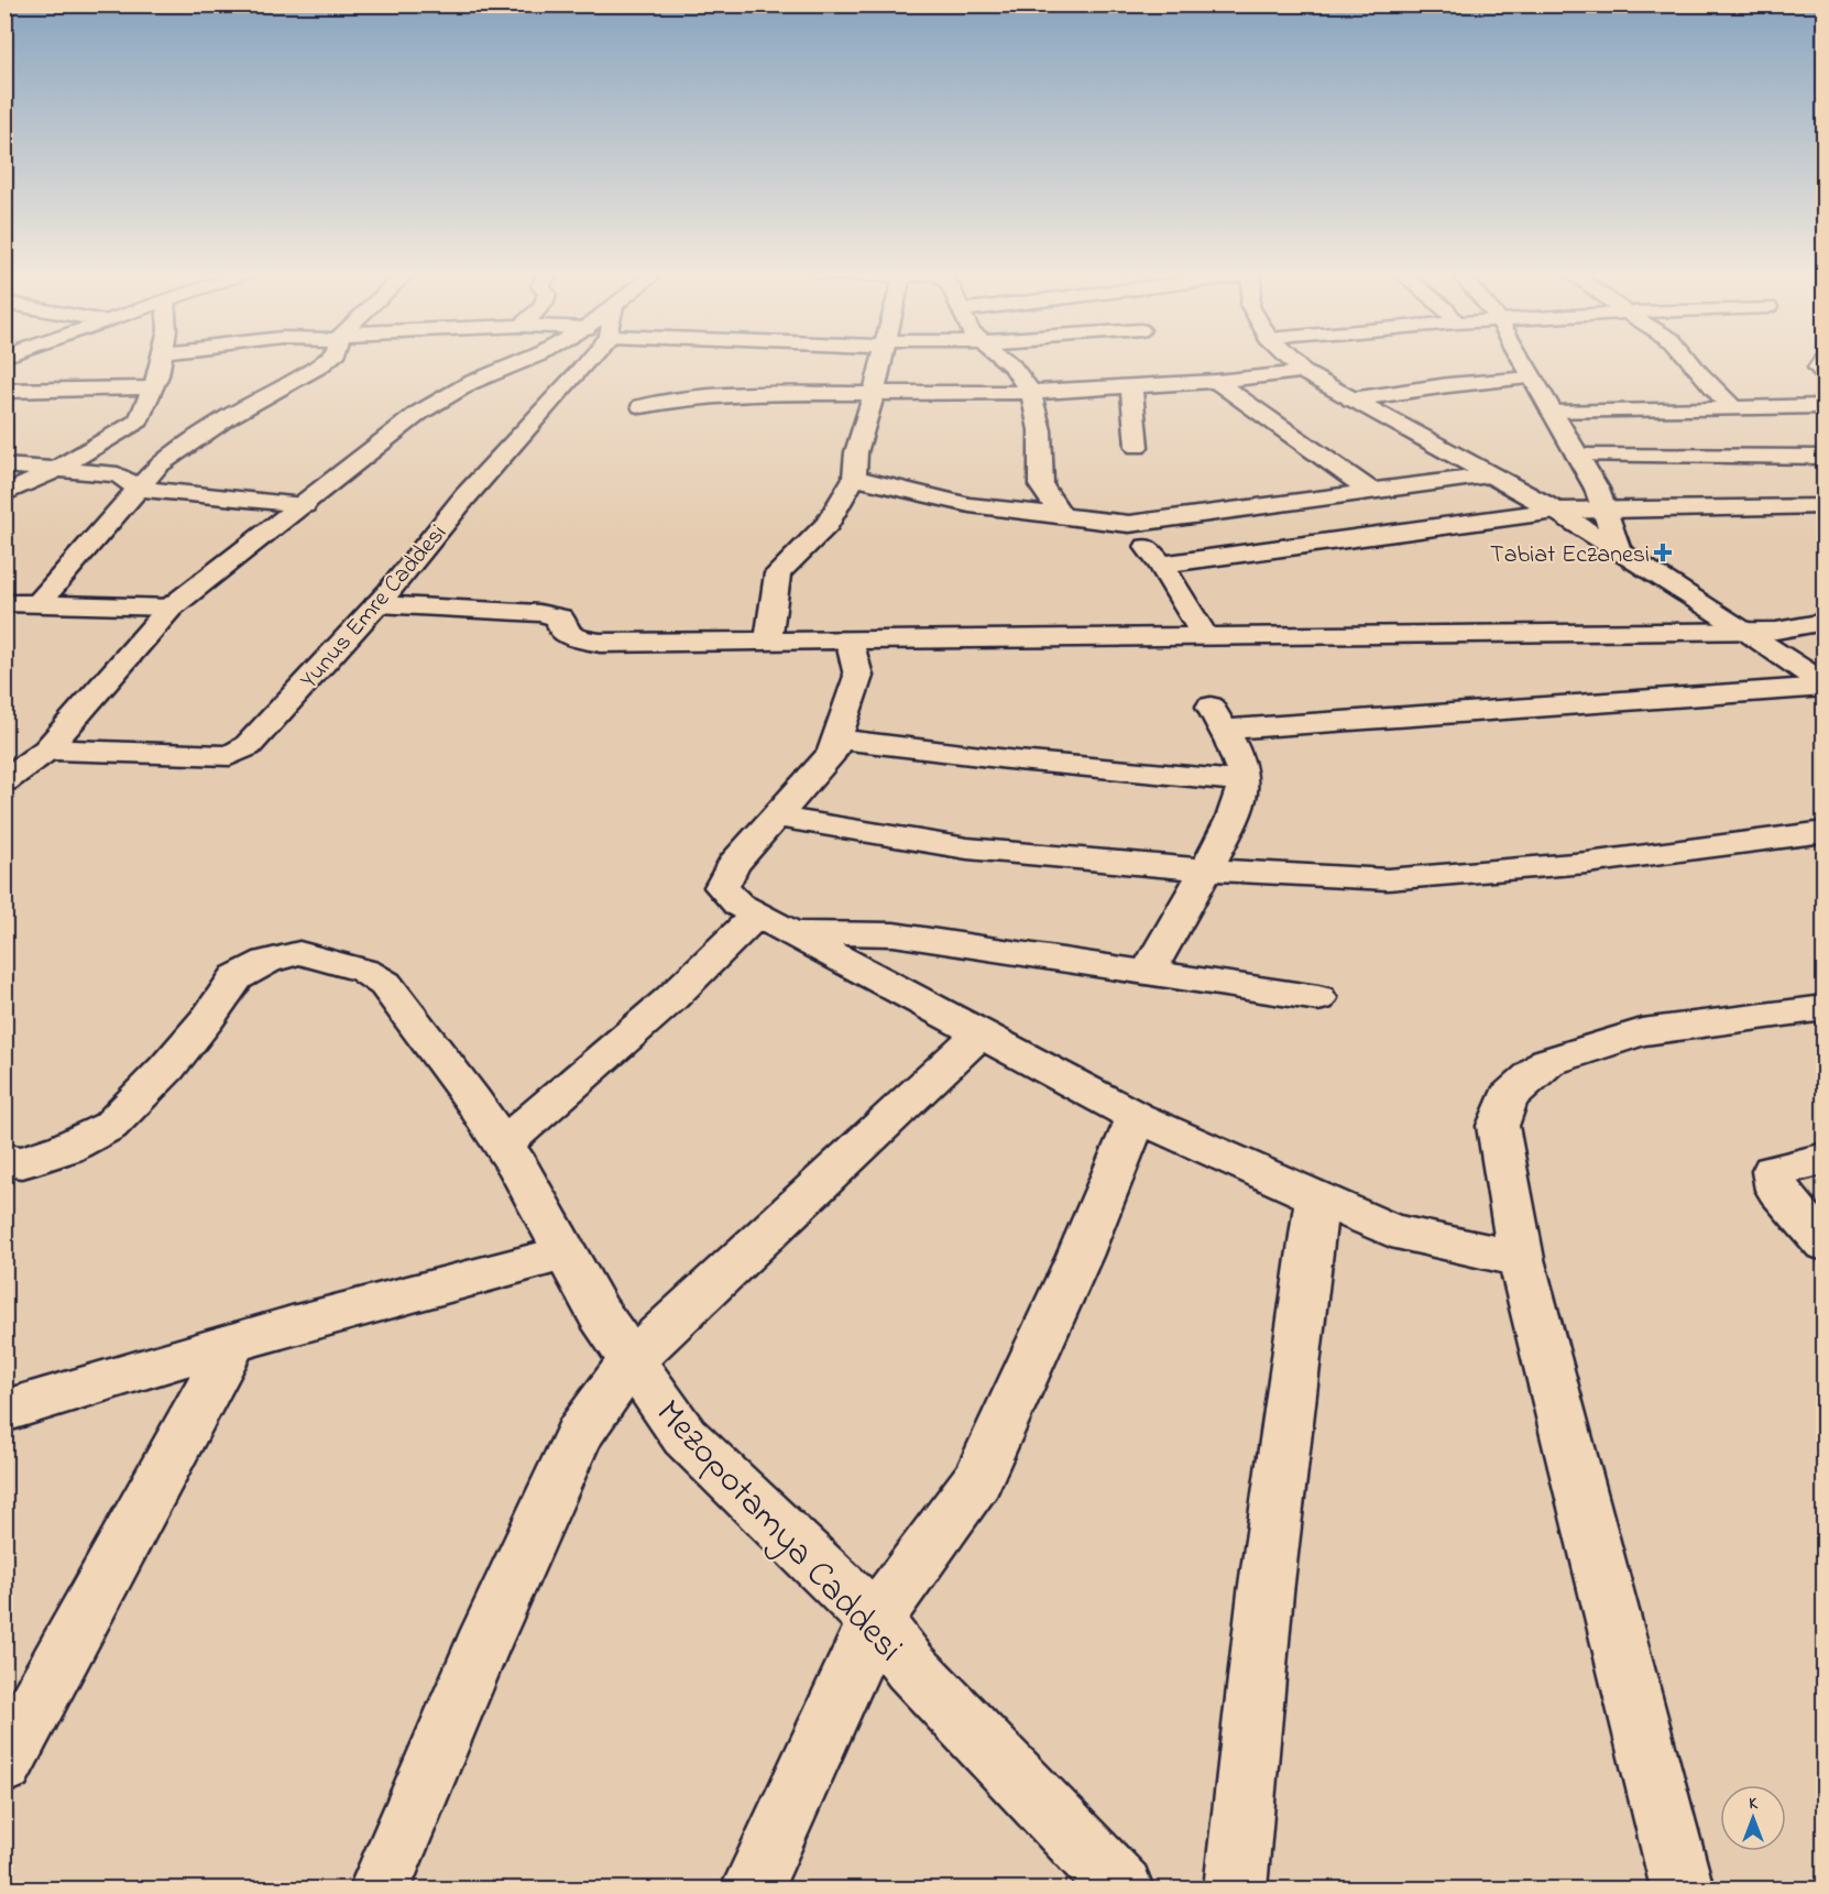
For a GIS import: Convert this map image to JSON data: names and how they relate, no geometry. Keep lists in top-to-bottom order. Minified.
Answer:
{"streets":{"street":["Yunus Emre Caddesi","Mezopotamya Caddesi"]},"places":{"health":["Tabiat Eczanesi"]},"north":"top"}
